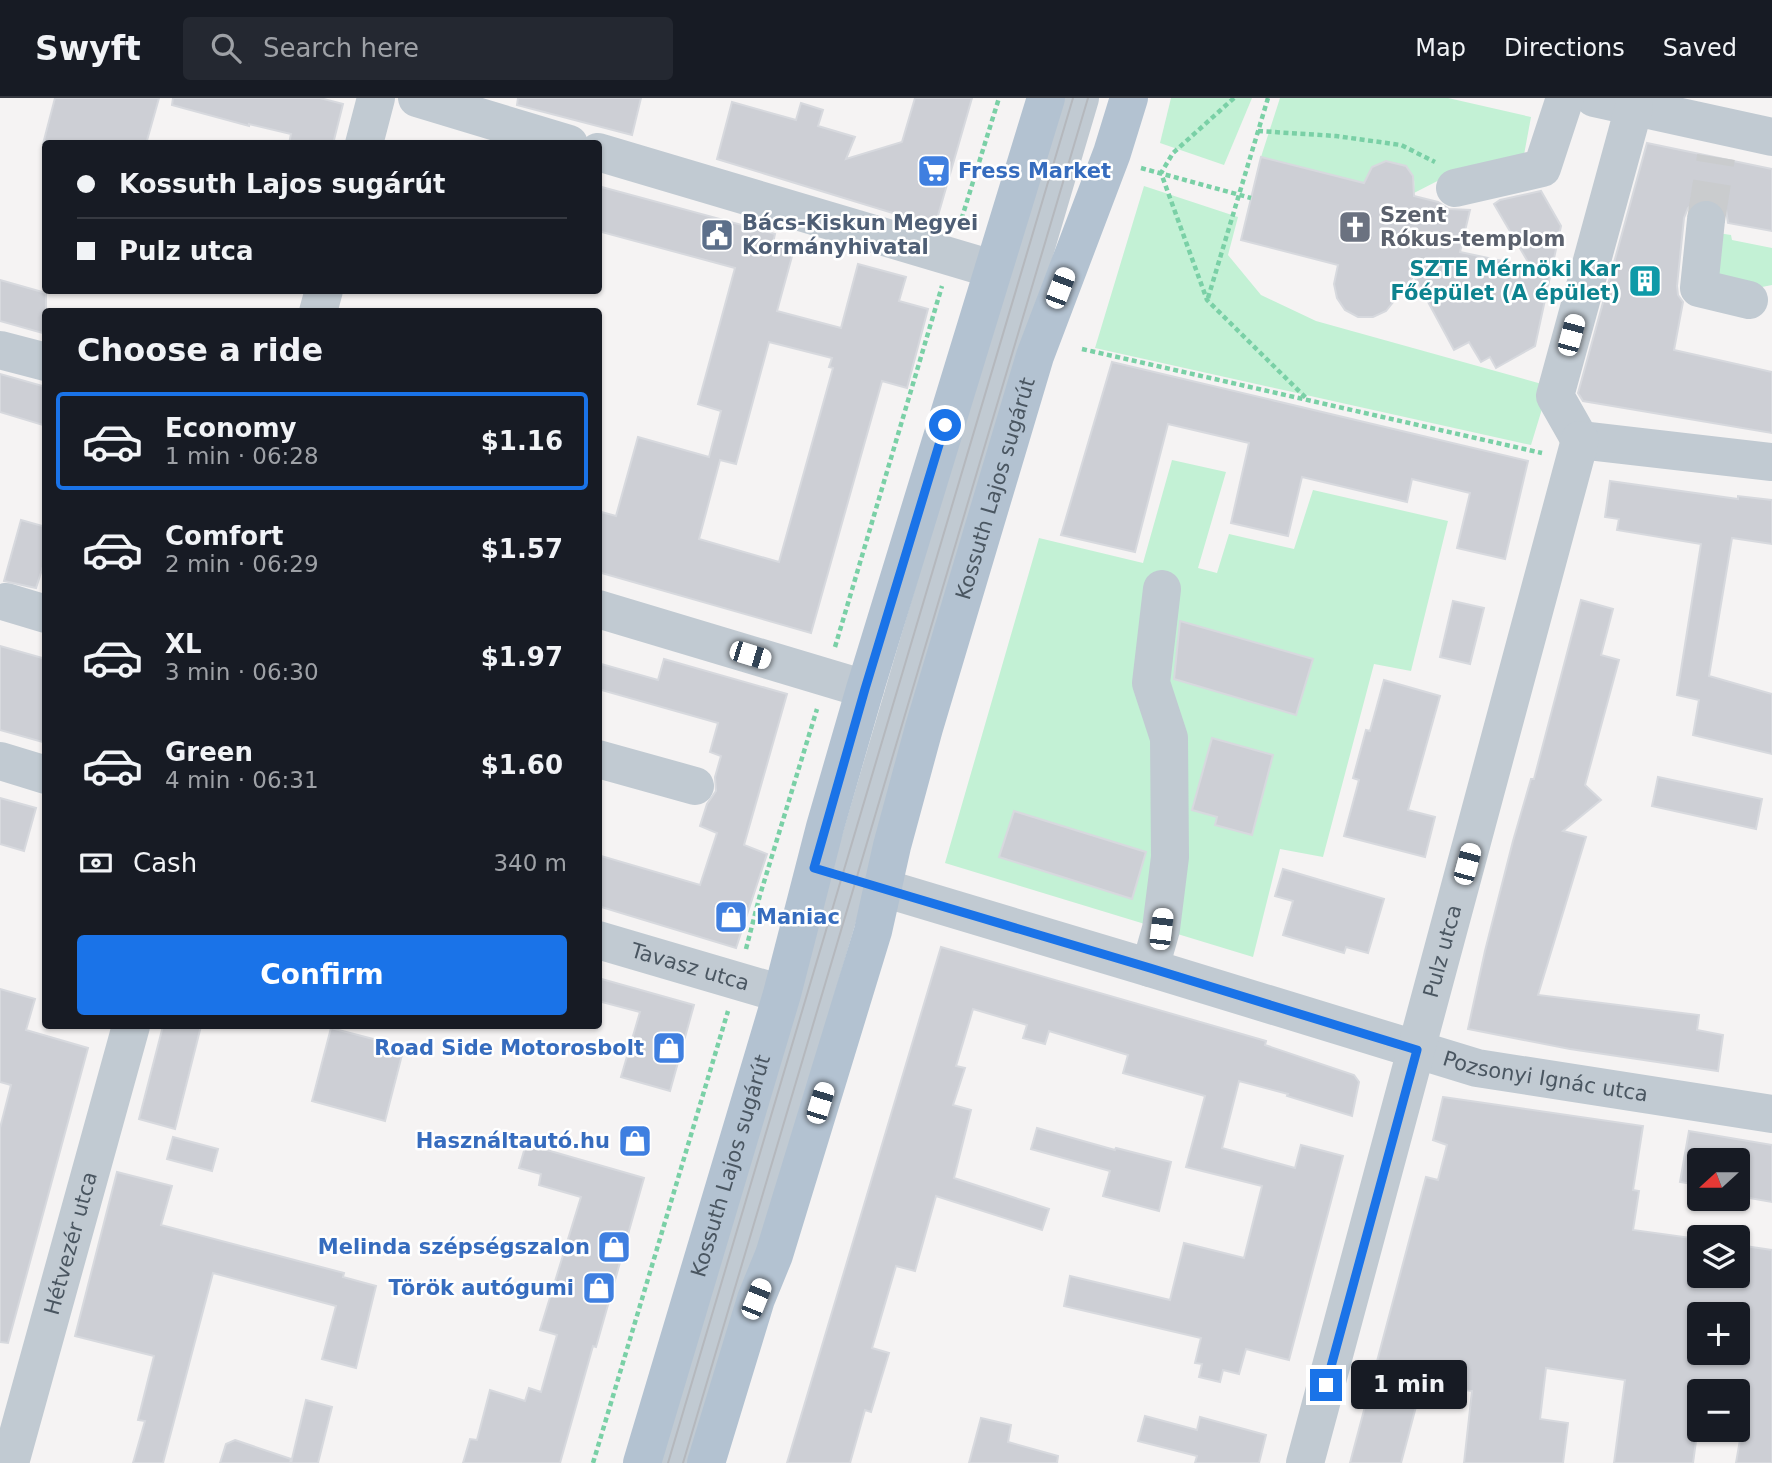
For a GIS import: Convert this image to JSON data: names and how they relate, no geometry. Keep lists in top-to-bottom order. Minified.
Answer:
{"streets":{"main road":["Kossuth Lajos sugárút"],"street":["Pulz utca","Tavasz utca","Pozsonyi Ignác utca","Hétvezér utca"]},"crossings":[["Kossuth Lajos sugárút","Tavasz utca"],["Kossuth Lajos sugárút","Pozsonyi Ignác utca"],["Pulz utca","Pozsonyi Ignác utca"]],"places":{"supermarket":["Fress Market"],"church":["Szent Rókus-templom"],"public building":["Bács-Kiskun Megyei Kormányhivatal"],"building":["SZTE Mérnöki Kar Főépület (A épület)"],"shop":["Maniac","Road Side Motorosbolt","Használtautó.hu","Melinda szépségszalon","Török autógumi"]},"north":"left","page":{"header":"Swyft","search":"Search here","nav":["Map","Directions","Saved"],"banner":["Kossuth Lajos sugárút","Pulz utca"],"heading":"Choose a ride","list":[{"name":"Economy","note":"1 min · 06:28","value":"$1.16"},{"name":"Comfort","note":"2 min · 06:29","value":"$1.57"},{"name":"XL","note":"3 min · 06:30","value":"$1.97"},{"name":"Green","note":"4 min · 06:31","value":"$1.60"}],"pay":["Cash","340 m"],"buttons":"Confirm","map_buttons":["+","−"],"bubble":"1 min"}}
